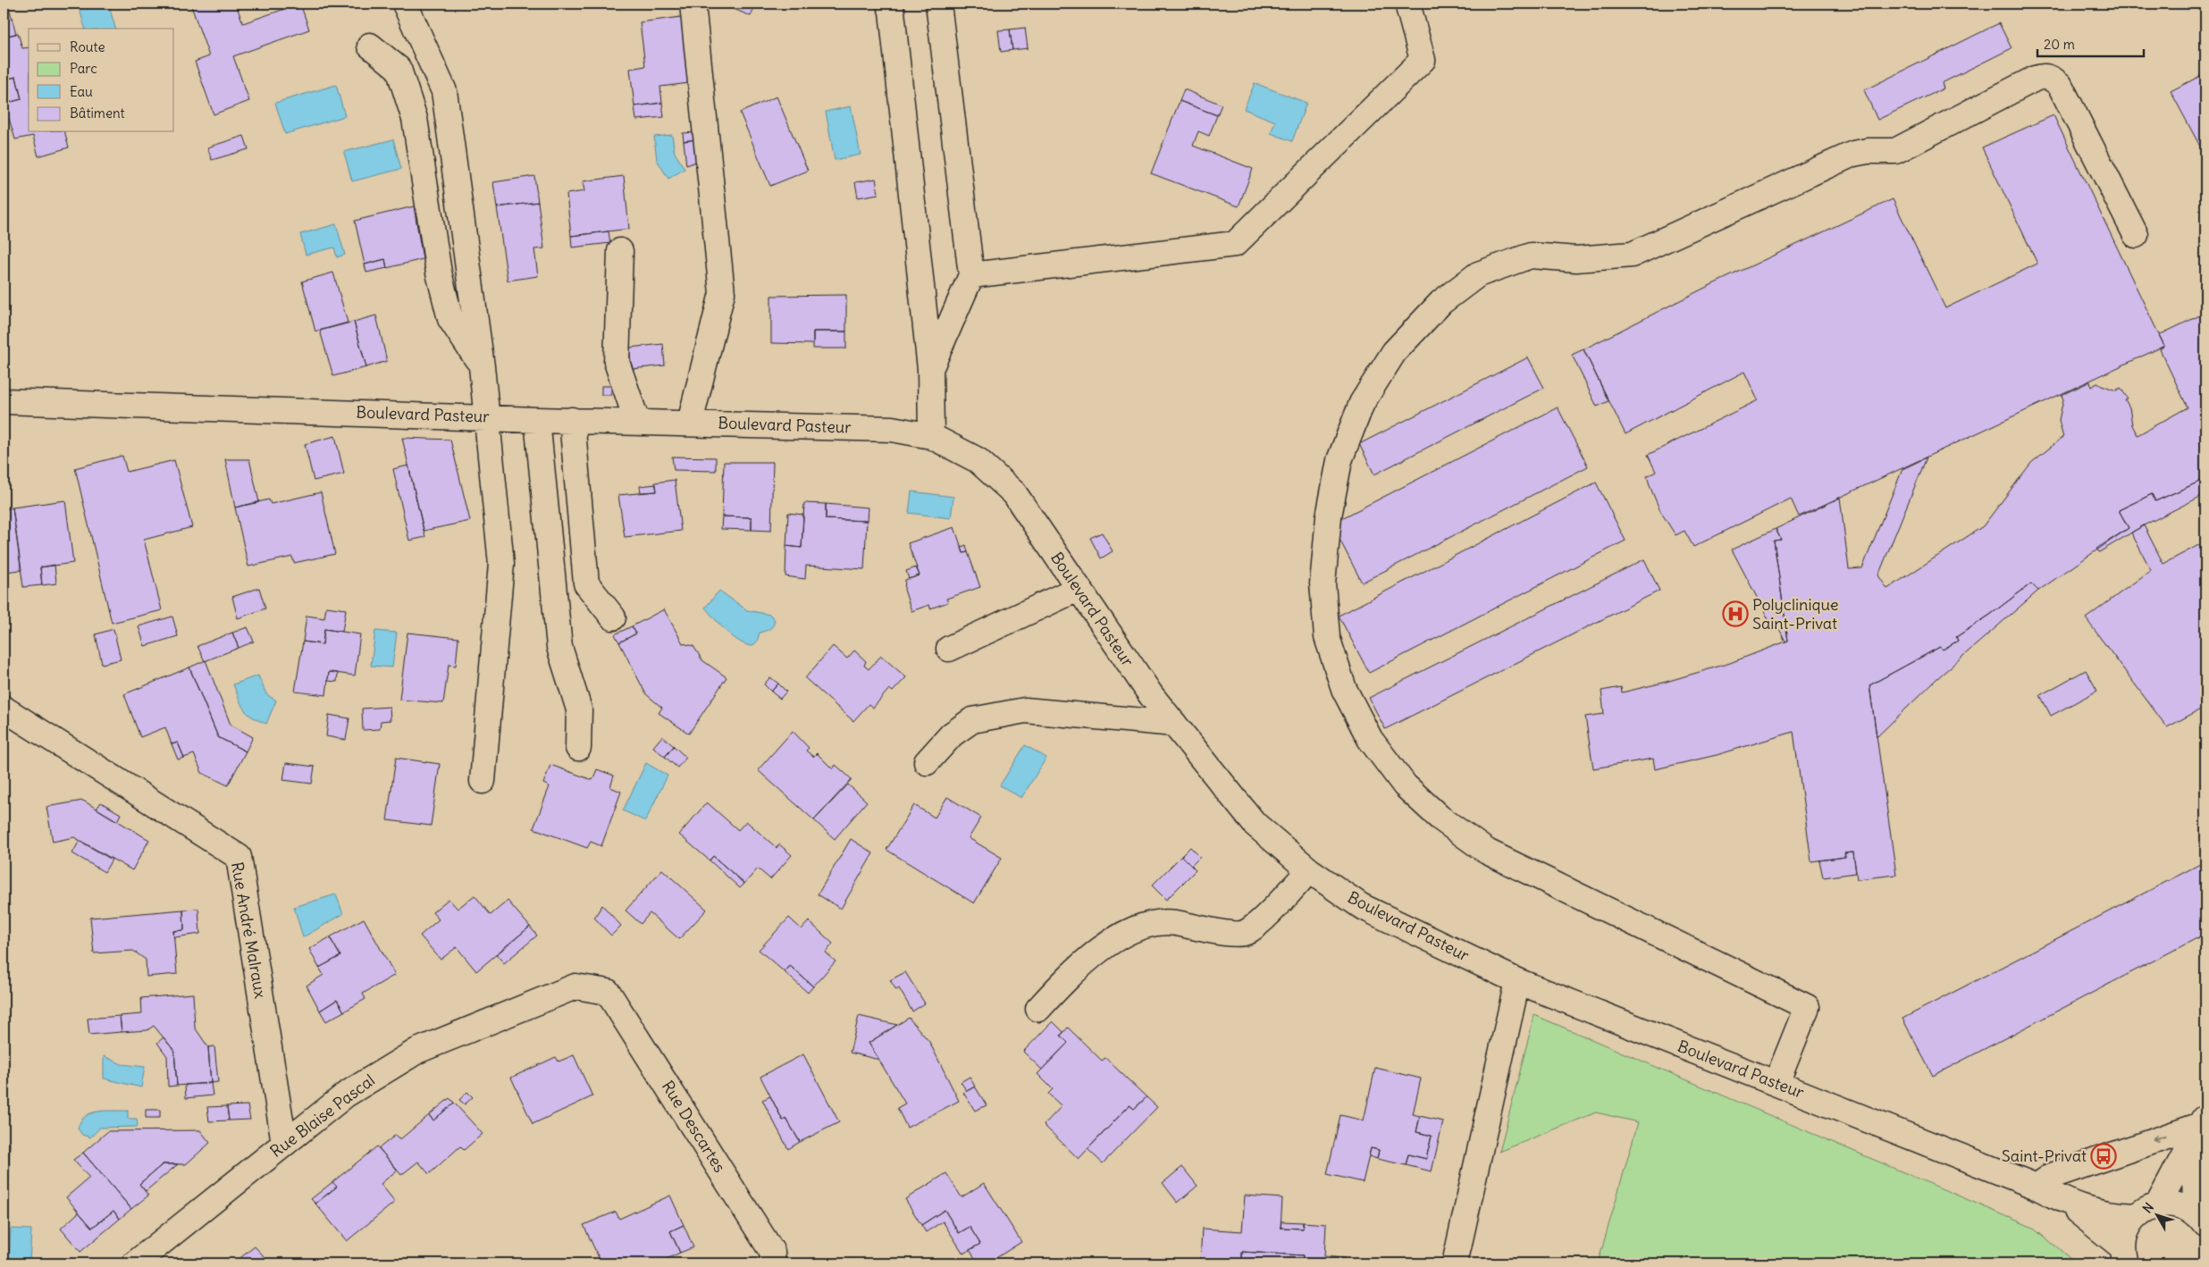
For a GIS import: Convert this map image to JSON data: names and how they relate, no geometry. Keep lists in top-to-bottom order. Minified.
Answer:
{"streets":{"street":["Boulevard Pasteur","Rue André Malraux","Rue Blaise Pascal","Rue Descartes"]},"crossings":[["Rue André Malraux","Rue Blaise Pascal"],["Rue Blaise Pascal","Rue Descartes"]],"places":{"hospital":["Polyclinique Saint-Privat"],"bus stop":["Saint-Privat"]},"legend":["Route","Parc","Eau","Bâtiment"],"scale_bar":"20 m","north":"top left"}
